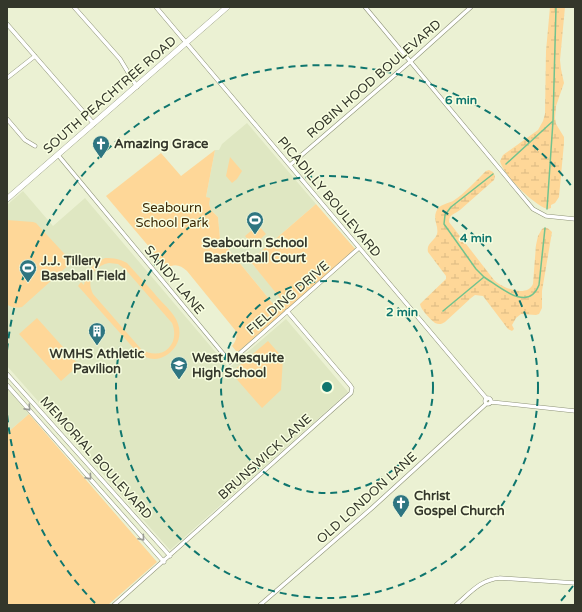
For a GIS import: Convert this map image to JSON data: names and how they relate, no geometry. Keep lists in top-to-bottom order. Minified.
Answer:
{"streets":{"main road":["SOUTH PEACHTREE ROAD"],"street":["ROBIN HOOD BOULEVARD","PICADILLY BOULEVARD","SANDY LANE","FIELDING DRIVE","BRUNSWICK LANE","MEMORIAL BOULEVARD","OLD LONDON LANE"]},"crossings":[["ROBIN HOOD BOULEVARD","PICADILLY BOULEVARD"],["SOUTH PEACHTREE ROAD","PICADILLY BOULEVARD"],["SOUTH PEACHTREE ROAD","SANDY LANE"],["PICADILLY BOULEVARD","FIELDING DRIVE"],["PICADILLY BOULEVARD","OLD LONDON LANE"],["SANDY LANE","FIELDING DRIVE"],["FIELDING DRIVE","BRUNSWICK LANE"],["BRUNSWICK LANE","MEMORIAL BOULEVARD"]],"parks":["Seabourn School Park"],"places":{"church":["Amazing Grace","Christ Gospel Church"],"sports":["Seabourn School Basketball Court","J.J. Tillery Baseball Field"],"building":["WMHS Athletic Pavilion"],"school or university":["West Mesquite High School"]},"rings":["6 min","4 min","2 min"]}
